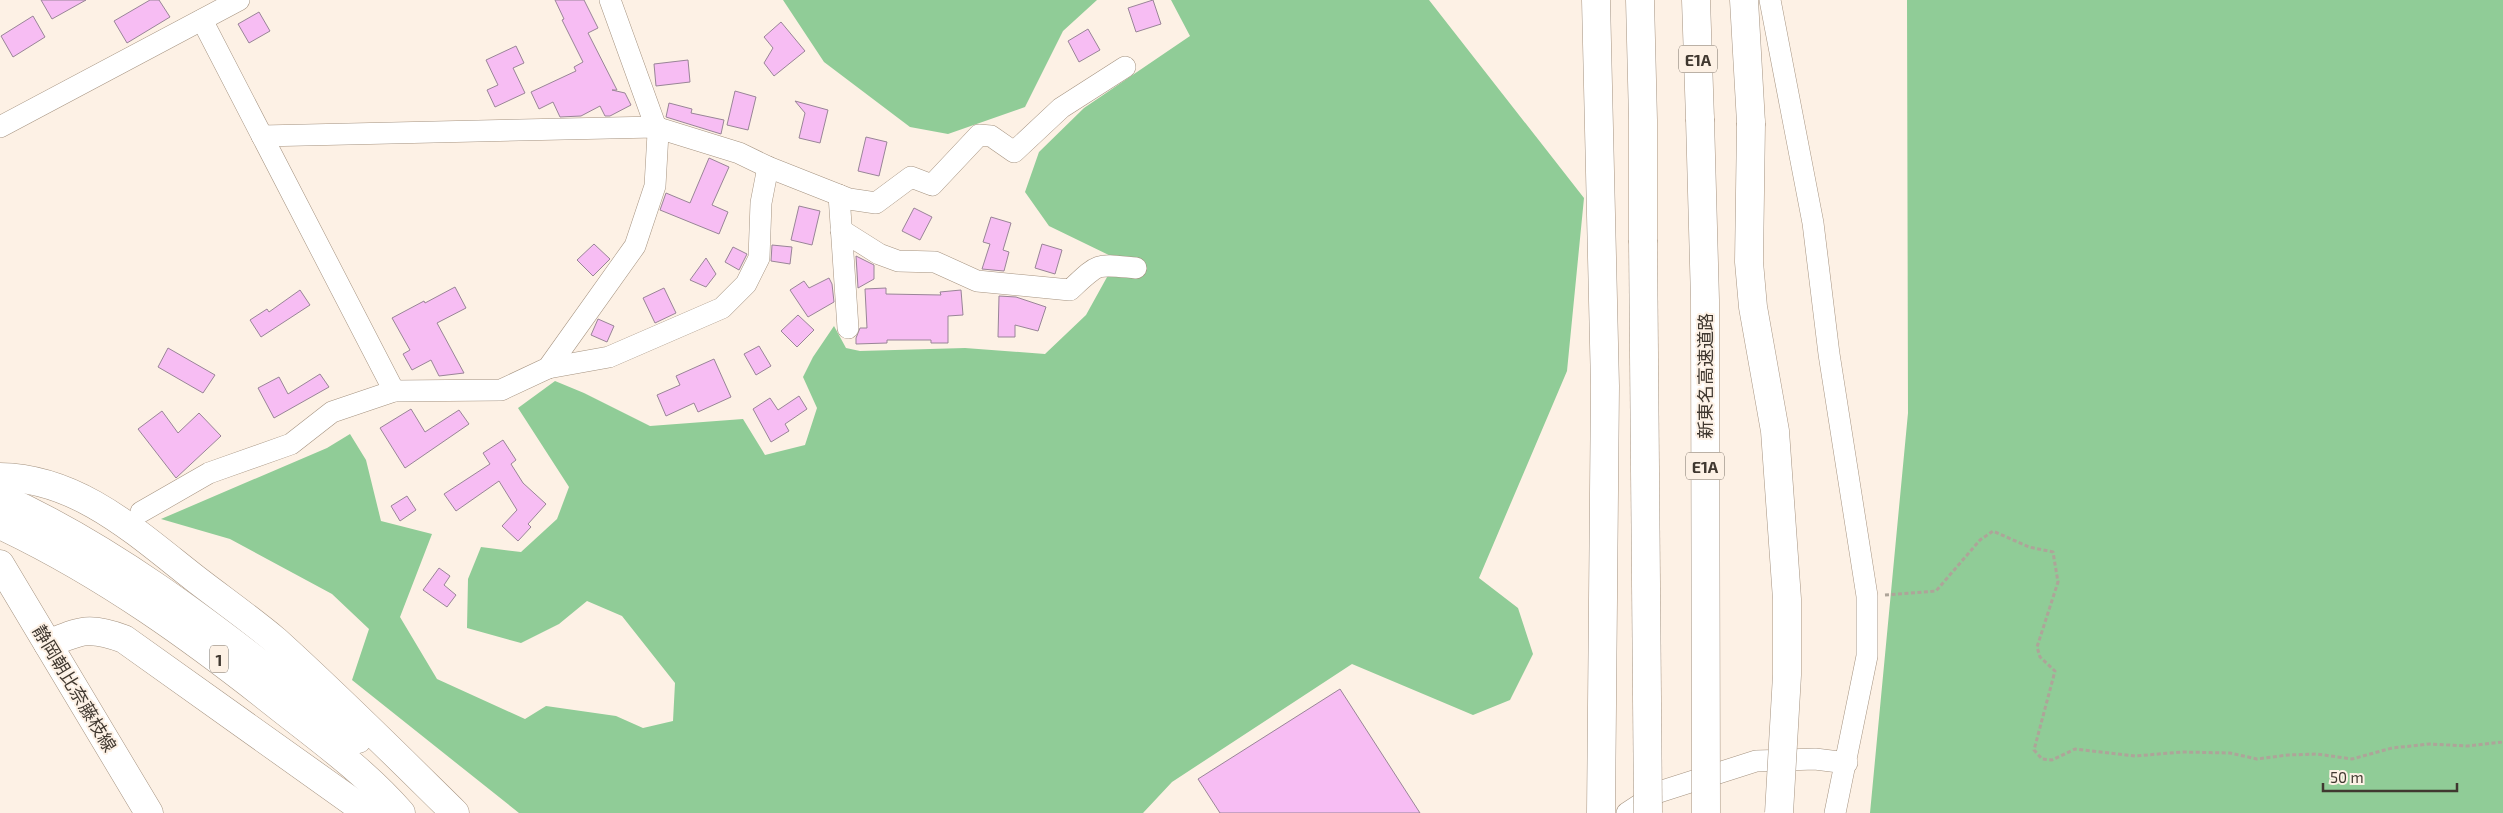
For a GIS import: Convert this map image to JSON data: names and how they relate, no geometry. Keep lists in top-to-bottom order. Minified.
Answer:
{"streets":{"main road":["E1A","新東名高速道路","1","静岡朝比奈藤枝線"]},"scale_bar":"50 m"}
